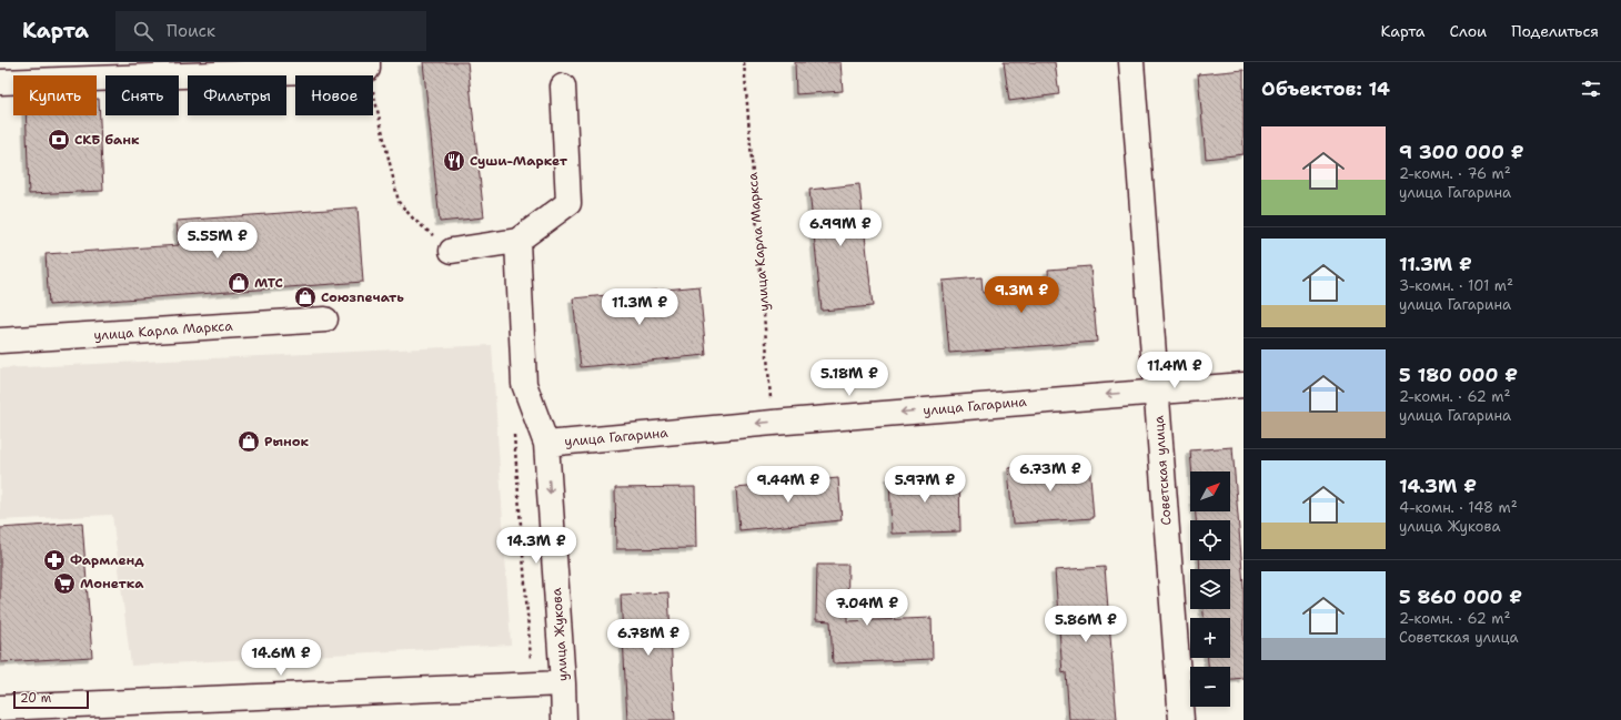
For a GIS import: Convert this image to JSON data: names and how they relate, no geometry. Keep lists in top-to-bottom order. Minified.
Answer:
{"streets":{"street":["улица Карла Маркса","улица Гагарина","Советская улица","улица Жукова"]},"crossings":[["улица Карла Маркса","улица Гагарина"],["улица Гагарина","Советская улица"],["улица Гагарина","улица Жукова"]],"one_way":["улица Гагарина","улица Жукова"],"places":{"bank":["СКБ банк"],"restaurant":["Суши-Маркет"],"shop":["МТС","Союзпечать","Рынок"],"pharmacy":["Фармленд"],"supermarket":["Монетка"]},"scale_bar":"20 m","north":"top right","page":{"header":"Карта","search":"Поиск","nav":["Карта","Слои","Поделиться"],"heading":"Объектов: 14","chip":["Купить","Снять","Фильтры","Новое"],"list":[{"name":"9 300 000 ₽","note":"2-комн. · 76 m² · улица Гагарина"},{"name":"11.3M ₽","note":"3-комн. · 101 m² · улица Гагарина"},{"name":"5 180 000 ₽","note":"2-комн. · 62 m² · улица Гагарина"},{"name":"14.3M ₽","note":"4-комн. · 148 m² · улица Жукова"},{"name":"5 860 000 ₽","note":"2-комн. · 62 m² · Советская улица"}],"price":["6.99M ₽","5.55M ₽","9.3M ₽","11.3M ₽","11.4M ₽","5.18M ₽","6.73M ₽","9.44M ₽","5.97M ₽","14.3M ₽","7.04M ₽","5.86M ₽","6.78M ₽","14.6M ₽"],"map_buttons":["+","−"],"scale":"20 m"}}
